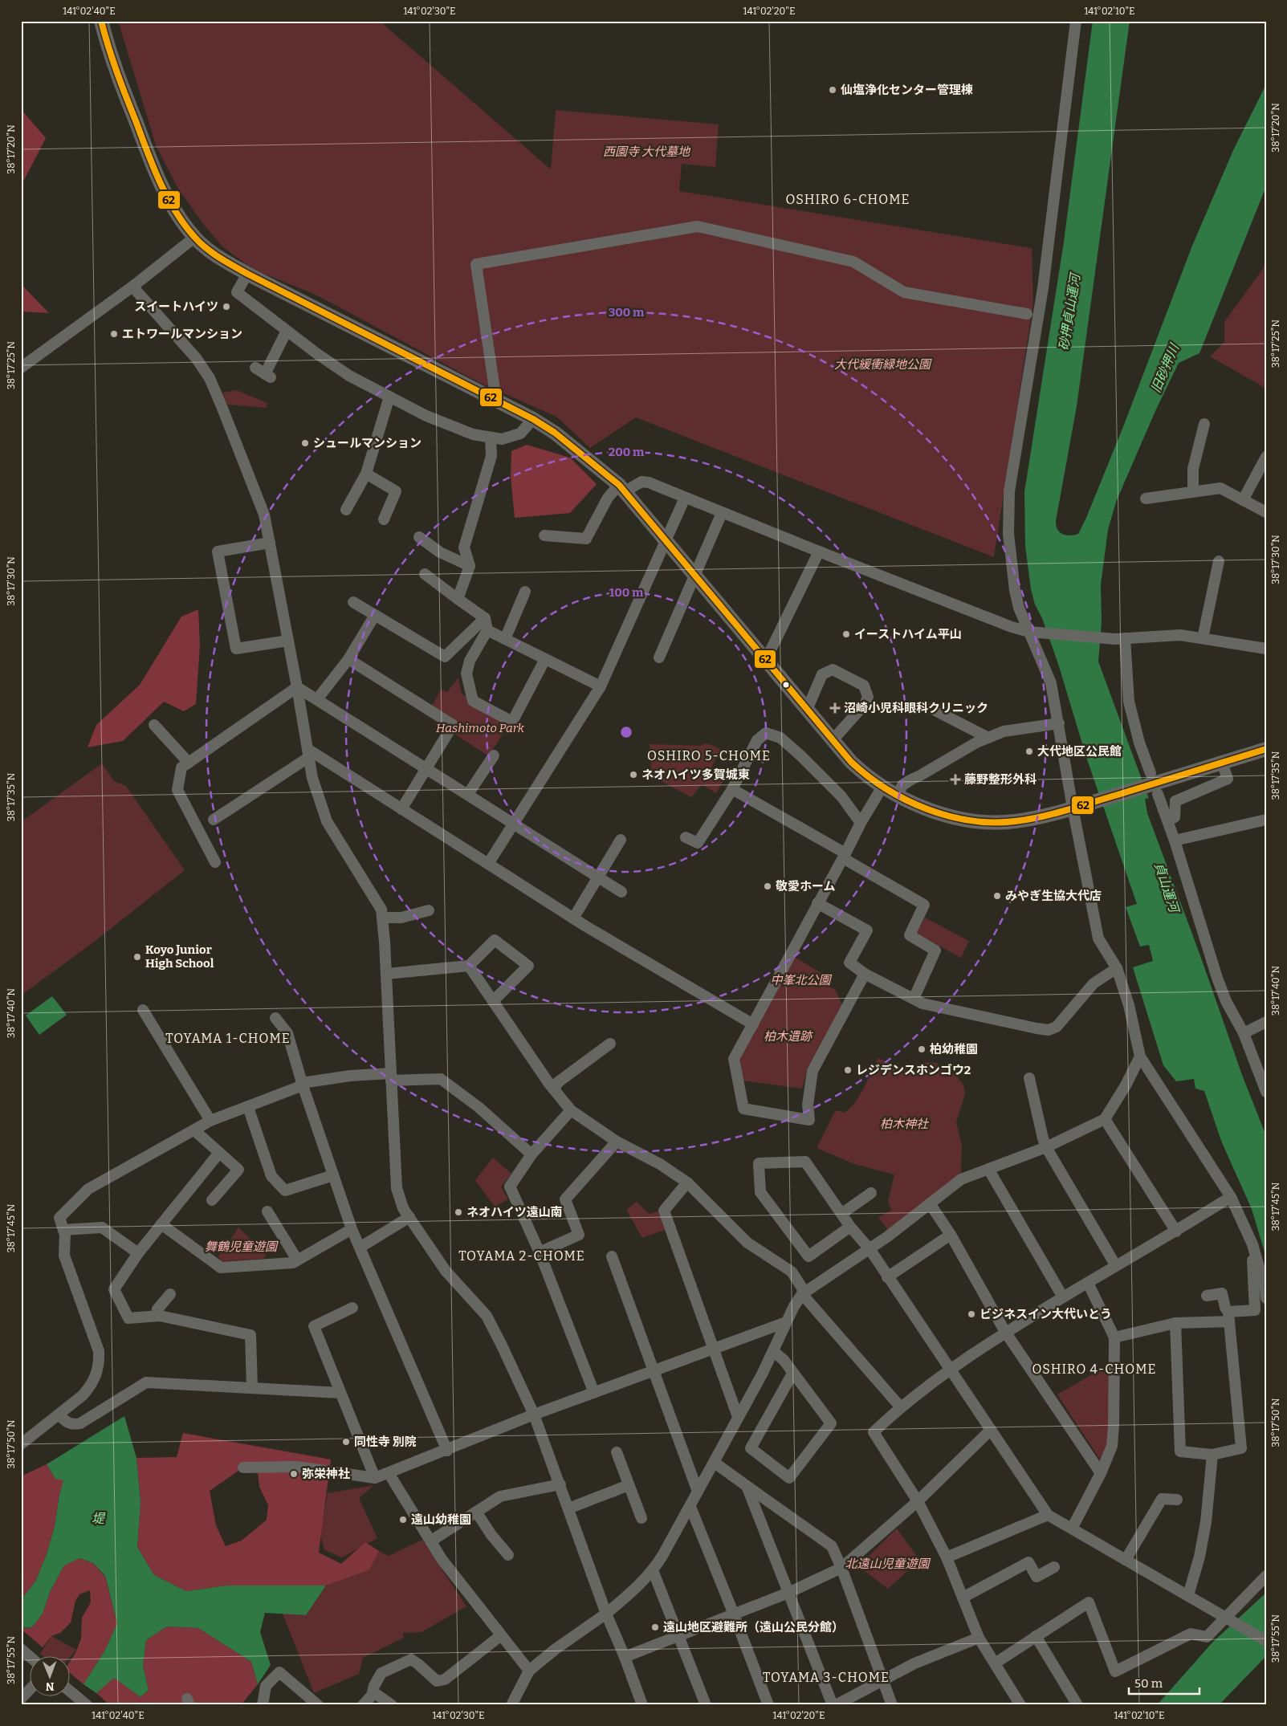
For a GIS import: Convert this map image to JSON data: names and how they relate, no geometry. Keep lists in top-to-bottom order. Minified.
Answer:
{"districts":["OSHIRO 6-CHOME","OSHIRO 5-CHOME","TOYAMA 1-CHOME","TOYAMA 2-CHOME","OSHIRO 4-CHOME","TOYAMA 3-CHOME"],"water":["砂押貞山運河","旧砂押川","貞山運河","堤"],"parks":["西園寺 大代墓地","大代緩衝緑地公園","Hashimoto Park","中峯北公園","柏木遺跡","柏木神社","舞鶴児童遊園","北遠山児童遊園"],"places":{"other":["仙塩浄化センター管理棟","スイートハイツ","エトワールマンション","シュールマンション","イーストハイム平山","大代地区公民館","ネオハイツ多賀城東","敬愛ホーム","みやぎ生協大代店","Koyo Junior High School","柏幼稚園","レジデンスホンゴウ2","ネオハイツ遠山南","ビジネスイン大代いとう","同性寺 別院","弥栄神社","遠山幼稚園","遠山地区避難所（遠山公民分館）"],"health":["沼崎小児科眼科クリニック","藤野整形外科"]},"lines":["transit line 62"],"scale_bar":"50 m","north":"bottom","coordinates":["141°02'40\"E","141°02'30\"E","141°02'20\"E","141°02'10\"E","38°17'20\"N","38°17'25\"N","38°17'30\"N","38°17'35\"N","38°17'40\"N","38°17'45\"N","38°17'50\"N","38°17'55\"N"],"rings":["300 m","200 m","100 m"]}
